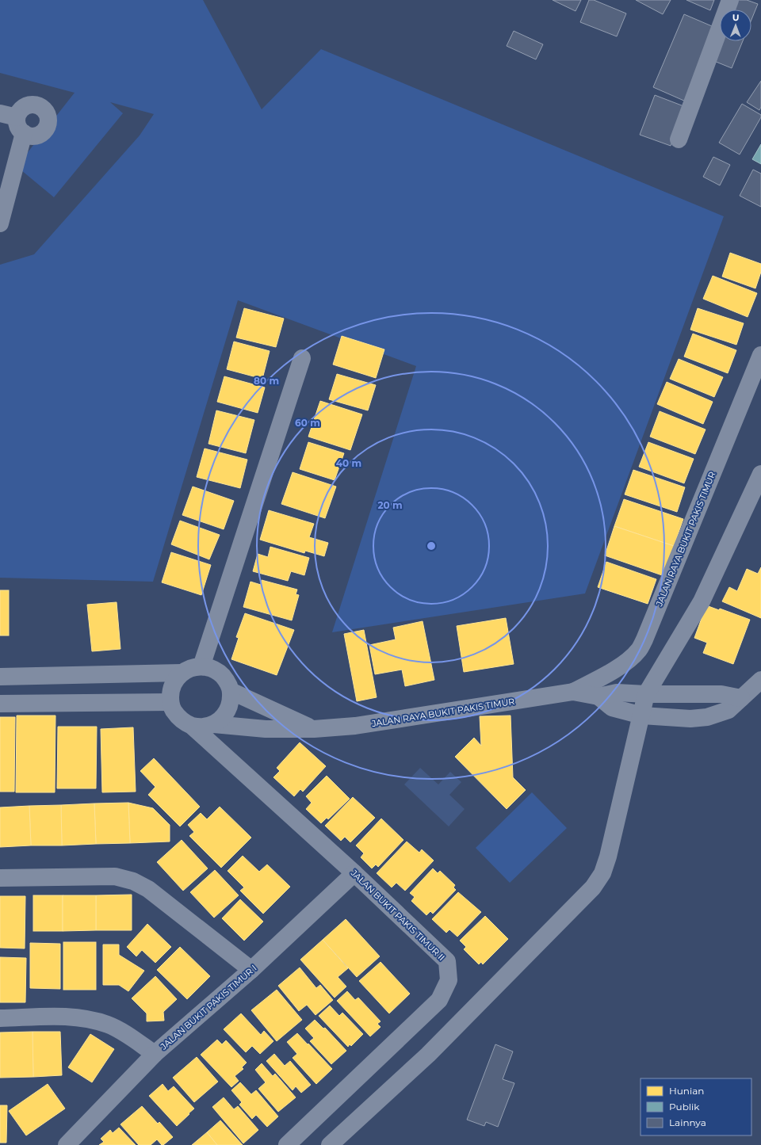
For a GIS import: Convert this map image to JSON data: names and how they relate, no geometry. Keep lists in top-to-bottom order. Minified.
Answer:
{"streets":{"street":["JALAN RAYA BUKIT PAKIS TIMUR","JALAN BUKIT PAKIS TIMUR II","JALAN BUKIT PAKIS TIMUR I"]},"crossings":[["JALAN RAYA BUKIT PAKIS TIMUR","JALAN BUKIT PAKIS TIMUR II"],["JALAN BUKIT PAKIS TIMUR II","JALAN BUKIT PAKIS TIMUR I"]],"legend":["Hunian","Publik","Lainnya"],"north":"top","rings":["80 m","60 m","40 m","20 m"]}
